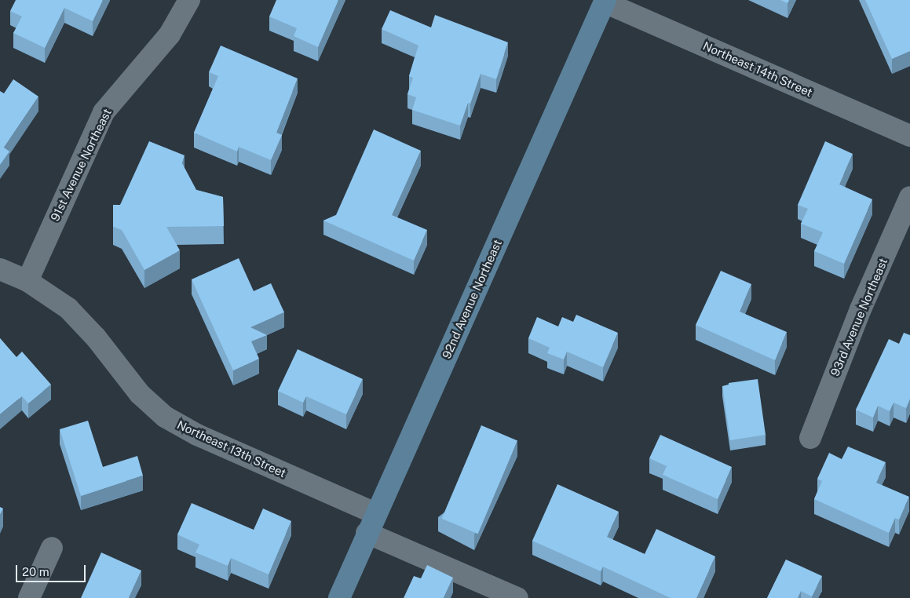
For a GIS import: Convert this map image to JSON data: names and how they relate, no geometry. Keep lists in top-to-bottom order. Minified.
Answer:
{"streets":{"main road":["92nd Avenue Northeast"],"street":["Northeast 14th Street","91st Avenue Northeast","93rd Avenue Northeast","Northeast 13th Street"]},"crossings":[["Northeast 14th Street","92nd Avenue Northeast"],["91st Avenue Northeast","Northeast 13th Street"],["92nd Avenue Northeast","Northeast 13th Street"]],"scale_bar":"20 m"}
